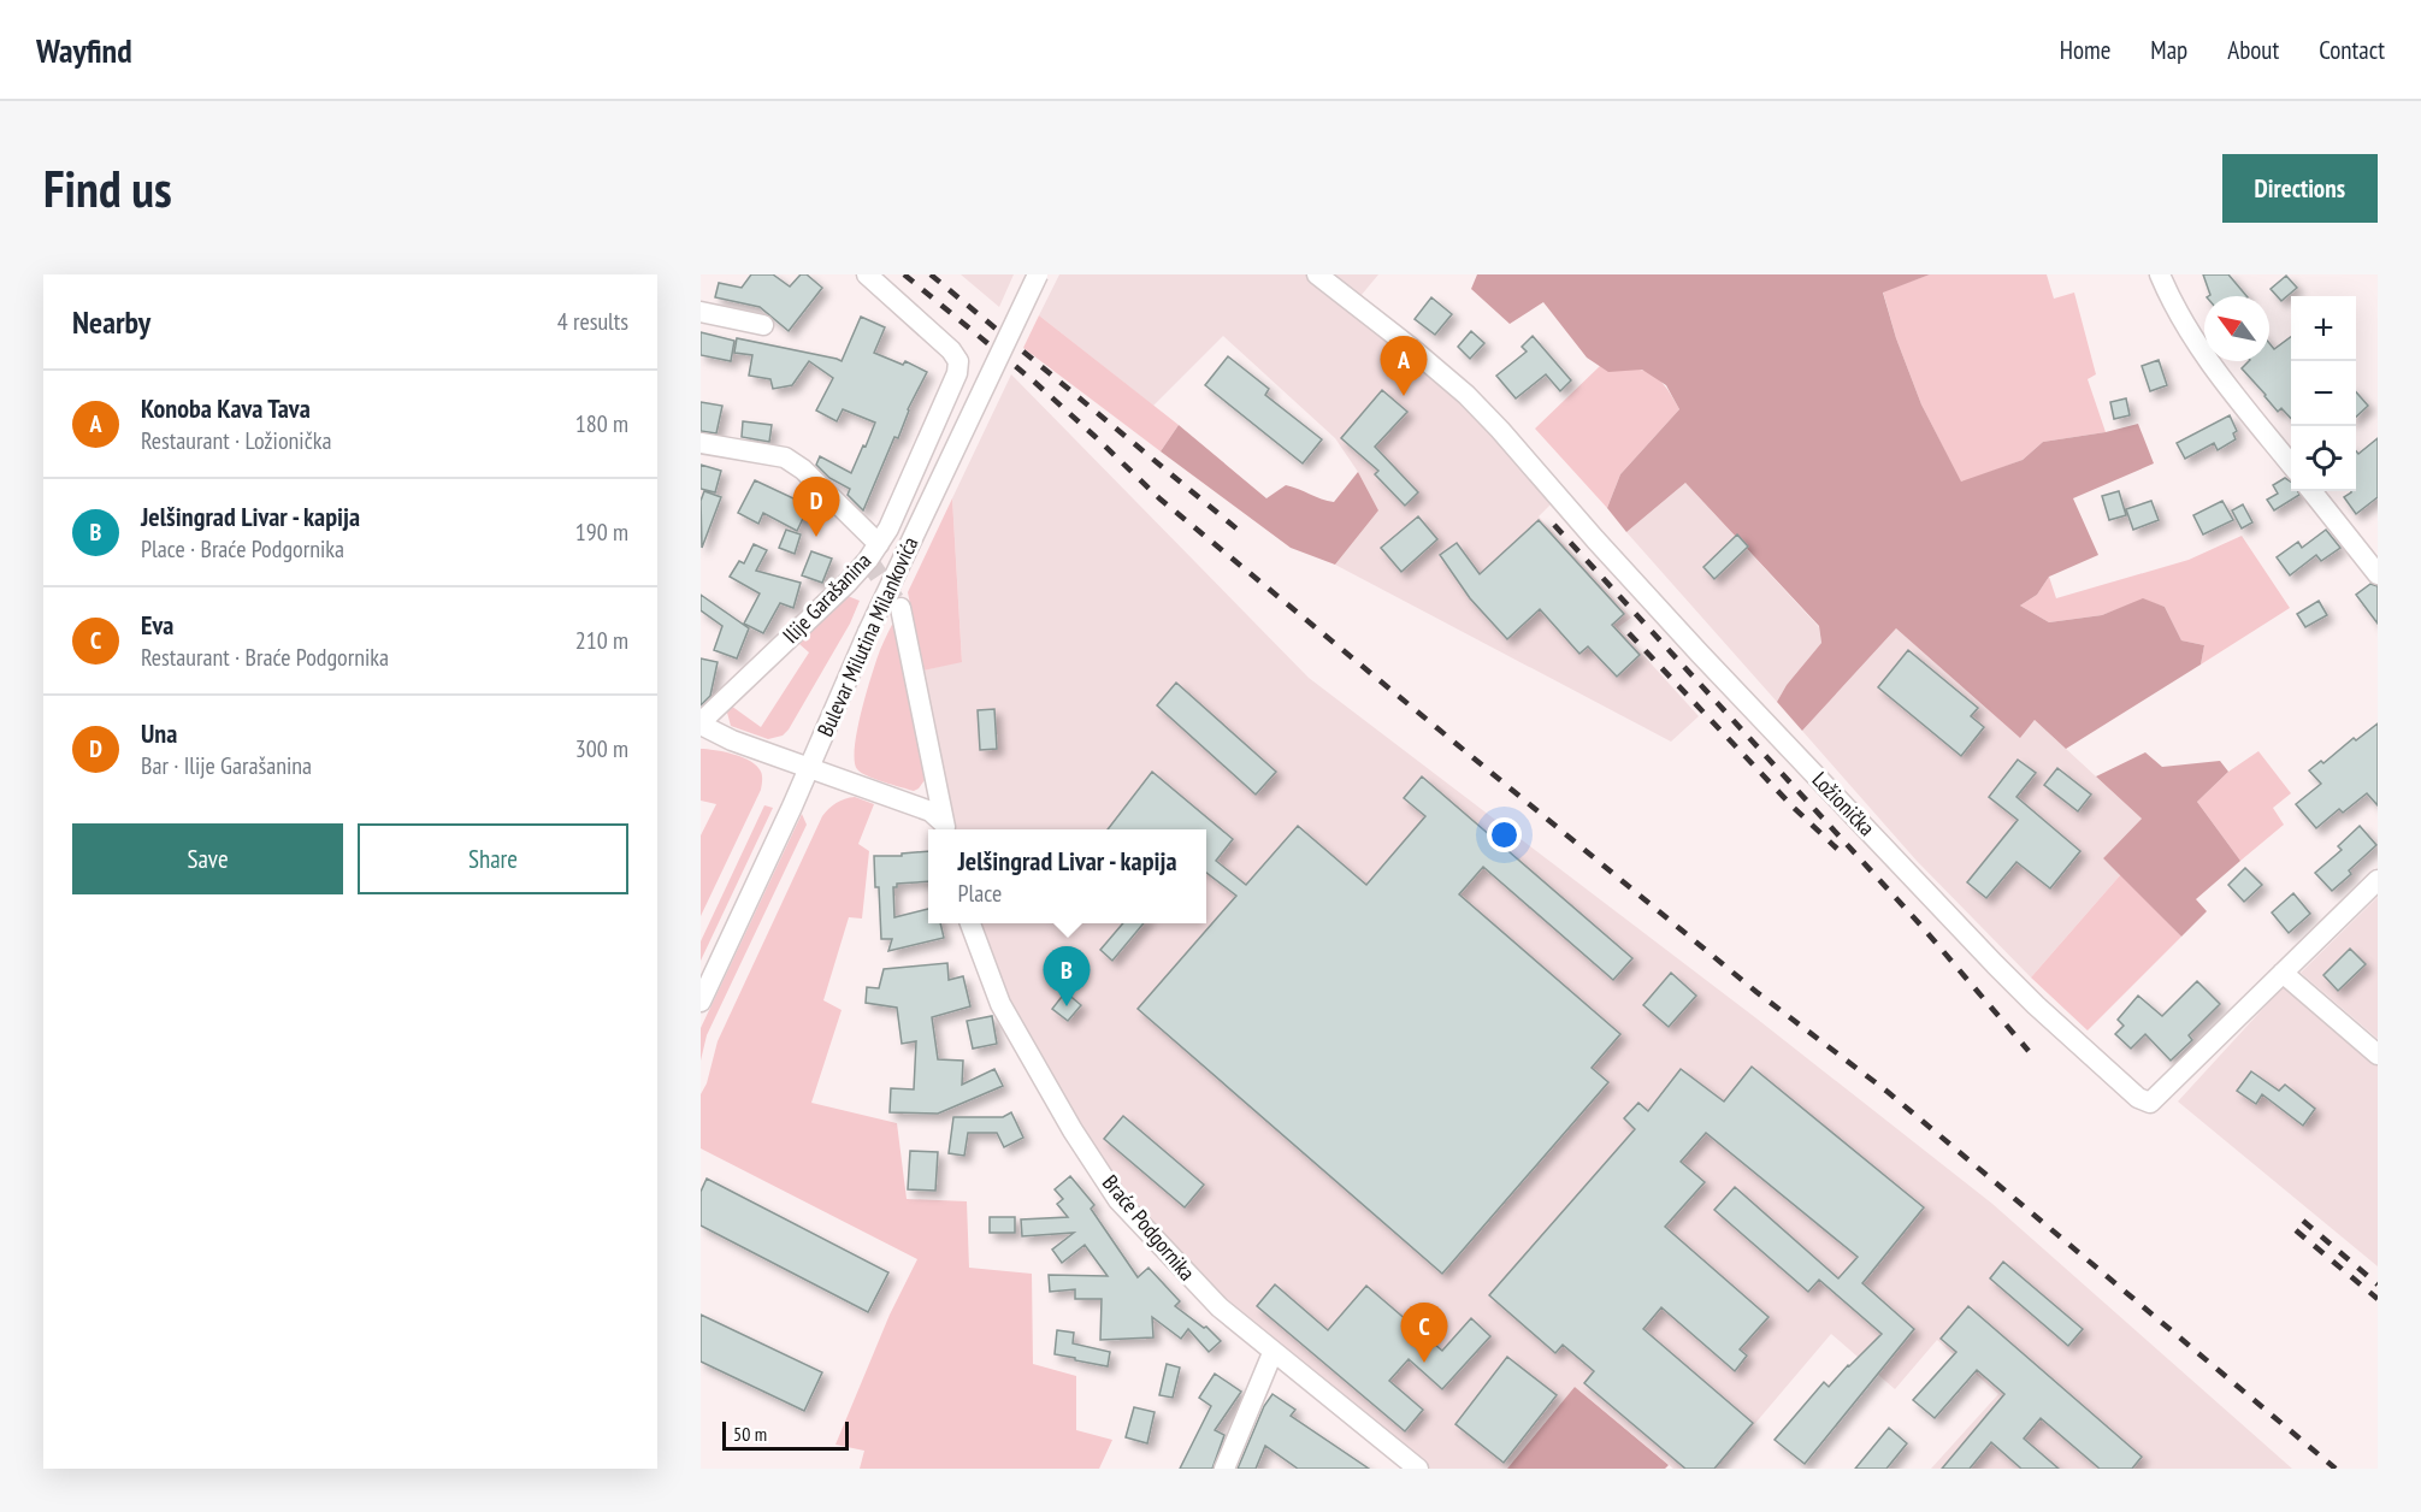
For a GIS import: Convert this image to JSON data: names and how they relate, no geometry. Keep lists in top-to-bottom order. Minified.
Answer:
{"streets":{"street":["Ilije Garašanina","Bulevar Milutina Milankovića","Ložionička","Braće Podgornika"]},"scale_bar":"50 m","north":"top left","page":{"header":"Wayfind","nav":["Home","Map","About","Contact"],"buttons":["Directions",["Save","Share"]],"title":"Find us","heading":["Nearby","4 results"],"map_buttons":["+","−"],"pins":["A","D","B","C"],"list":[{"mark":"A","name":"Konoba Kava Tava","note":"Restaurant · Ložionička","value":"180 m"},{"mark":"B","name":"Jelšingrad Livar - kapija","note":"Place · Braće Podgornika","value":"190 m"},{"mark":"C","name":"Eva","note":"Restaurant · Braće Podgornika","value":"210 m"},{"mark":"D","name":"Una","note":"Bar · Ilije Garašanina","value":"300 m"}],"popup":["Jelšingrad Livar - kapija","Place"],"scale":"50 m"}}
